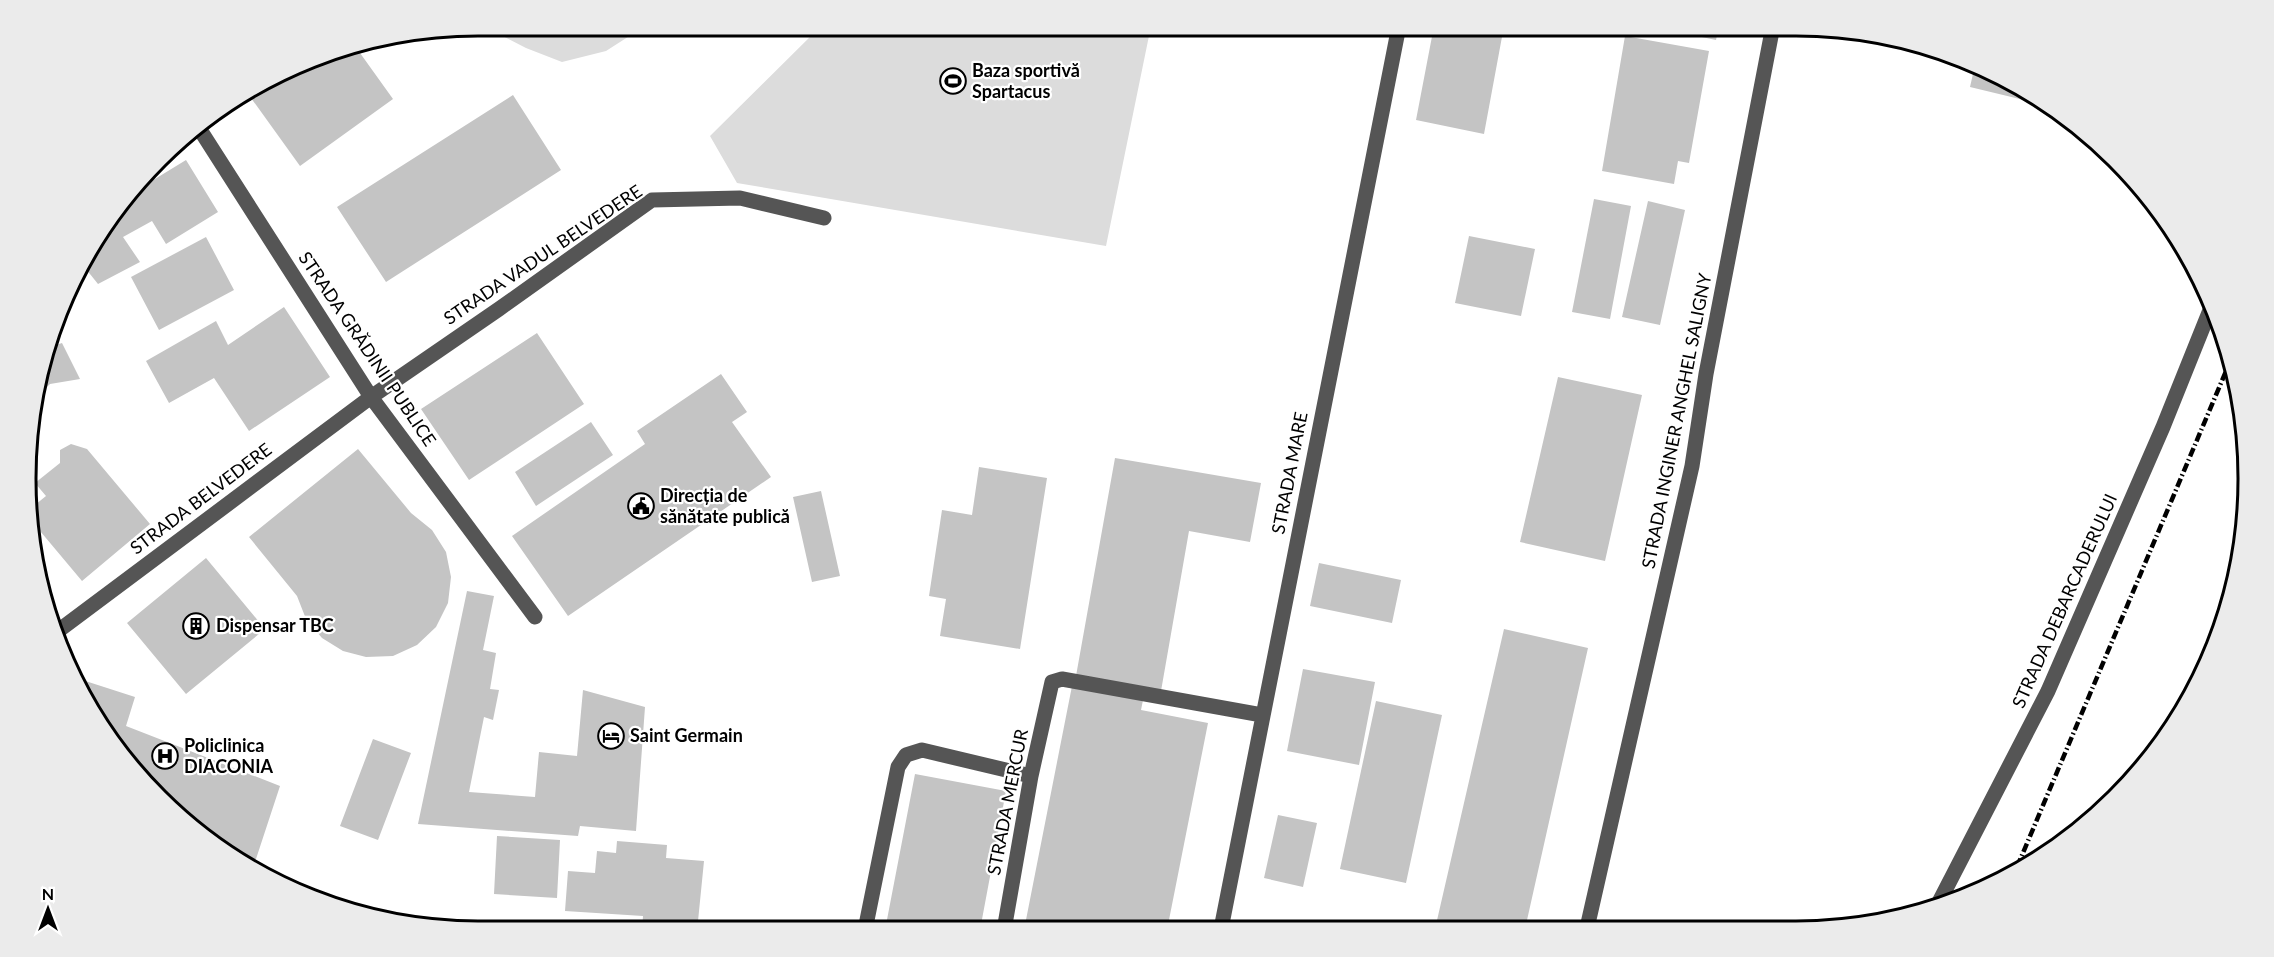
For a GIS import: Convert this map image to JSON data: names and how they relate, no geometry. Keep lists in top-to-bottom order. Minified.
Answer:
{"streets":{"street":["STRADA VADUL BELVEDERE","STRADA GRĂDINII PUBLICE","STRADA INGINER ANGHEL SALIGNY","STRADA MARE","STRADA BELVEDERE","STRADA DEBARCADERULUI","STRADA MERCUR"]},"crossings":[["STRADA VADUL BELVEDERE","STRADA GRĂDINII PUBLICE"],["STRADA VADUL BELVEDERE","STRADA BELVEDERE"],["STRADA GRĂDINII PUBLICE","STRADA BELVEDERE"],["STRADA MARE","STRADA MERCUR"]],"places":{"sports":["Baza sportivă Spartacus"],"public building":["Direcția de sănătate publică"],"building":["Dispensar TBC"],"hotel":["Saint Germain"],"hospital":["Policlinica DIACONIA"]},"north":"top"}
